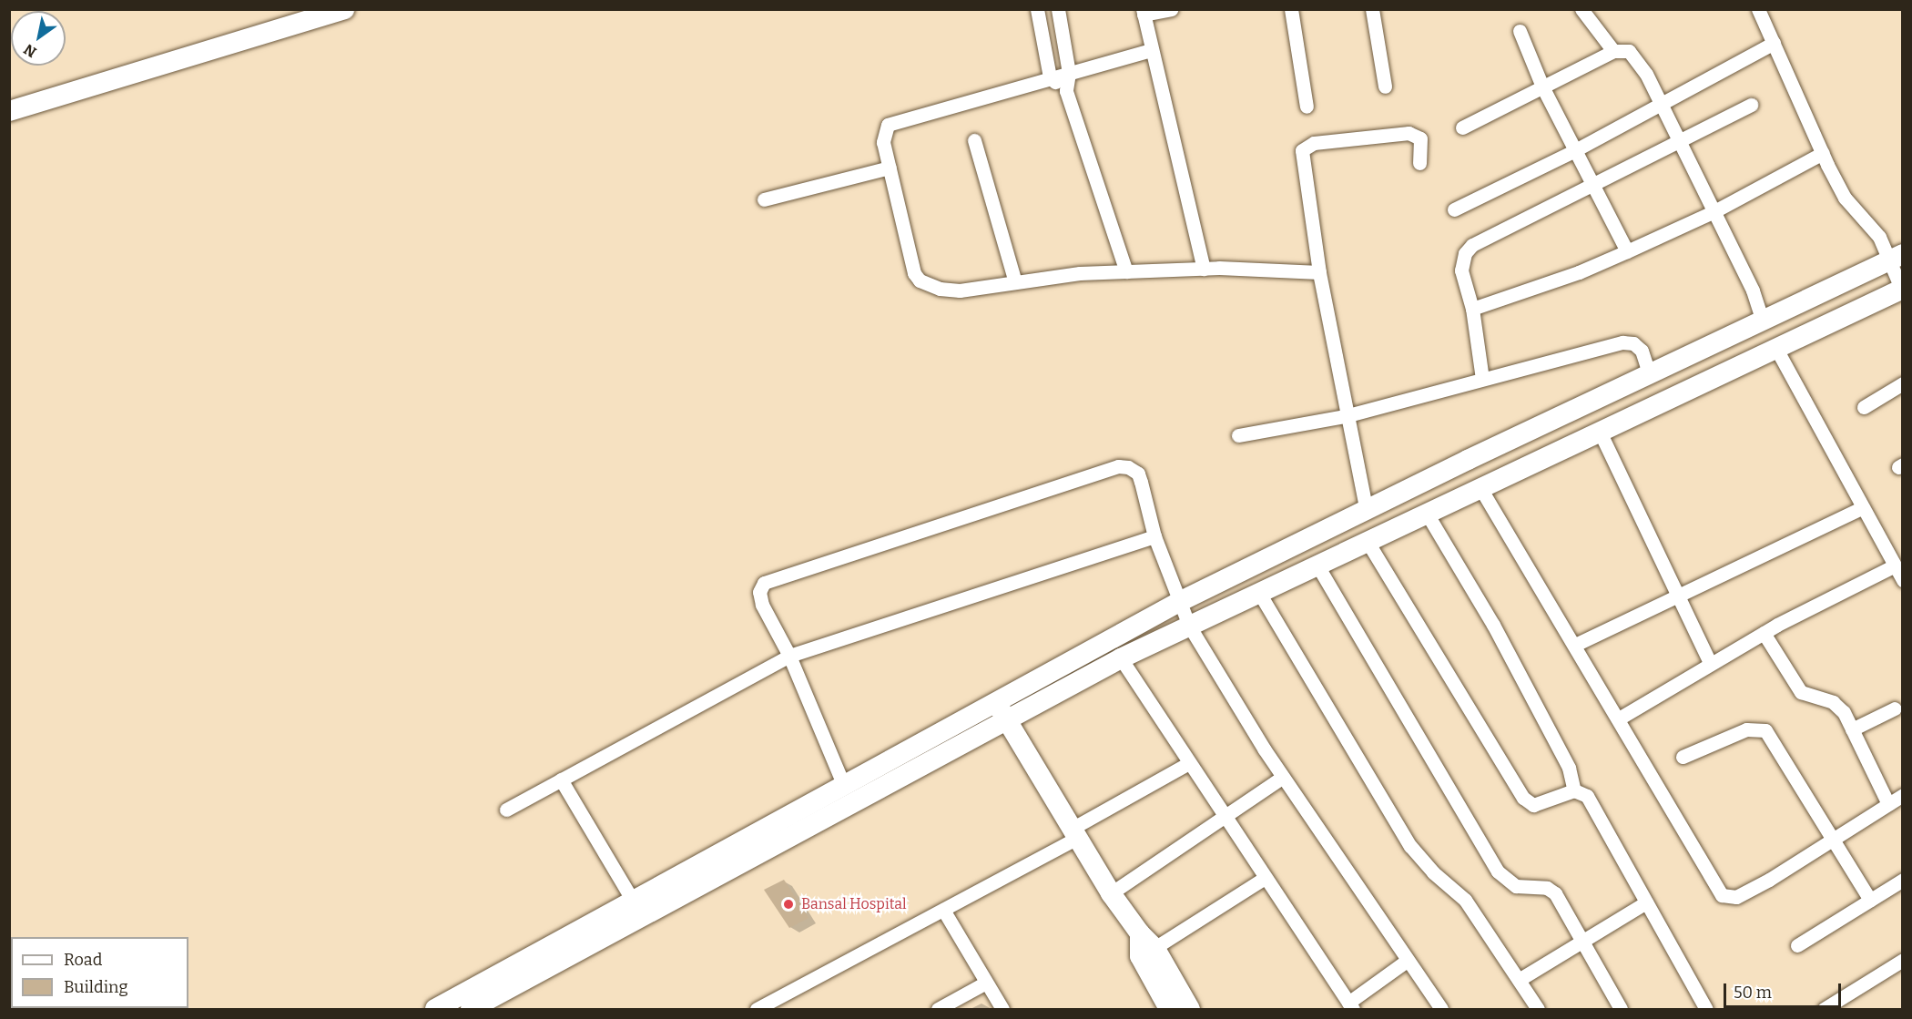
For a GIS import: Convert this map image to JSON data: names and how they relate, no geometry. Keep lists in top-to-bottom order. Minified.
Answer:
{"places":["Bansal Hospital"],"legend":["Road","Building"],"scale_bar":"50 m","north":"bottom left"}
